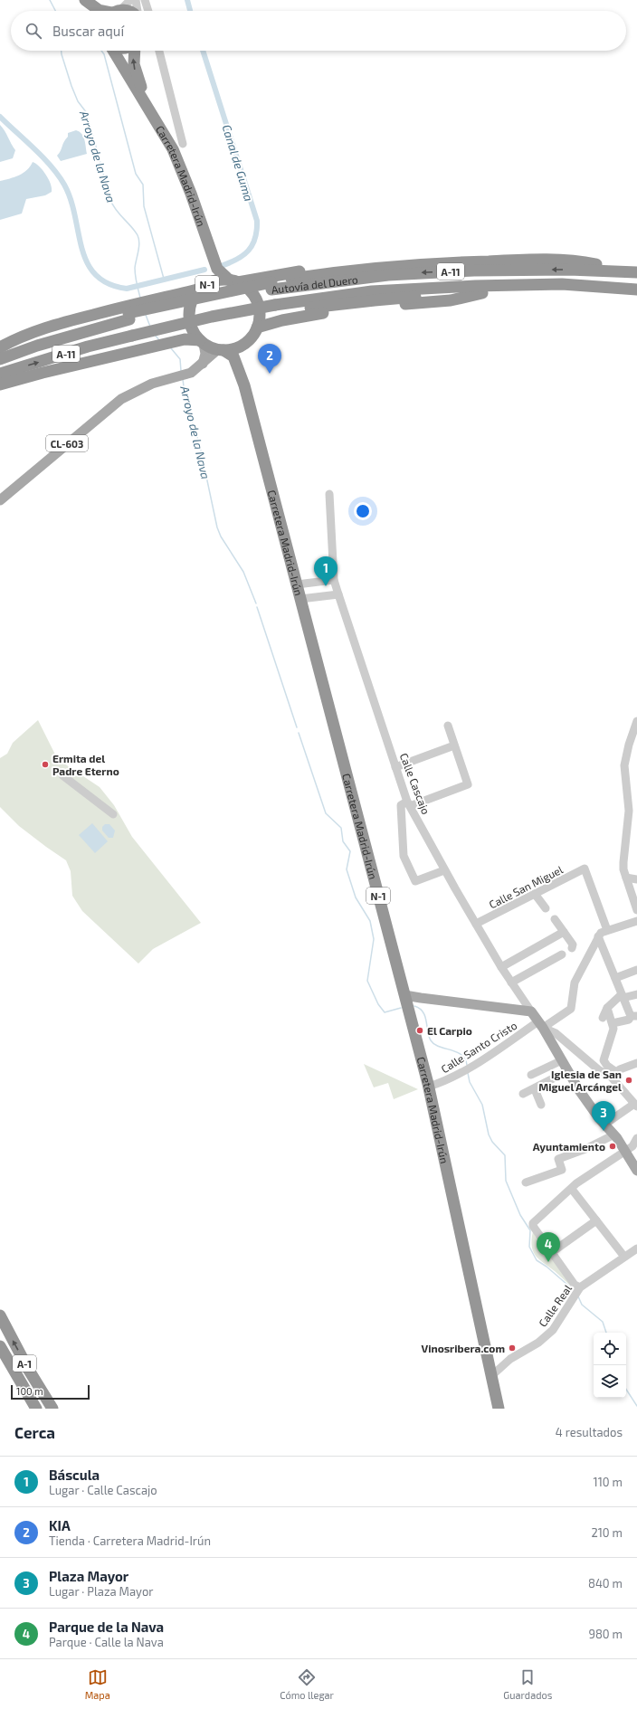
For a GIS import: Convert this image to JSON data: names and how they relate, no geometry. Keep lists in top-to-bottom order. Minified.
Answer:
{"streets":{"highway":["Carretera Madrid-Irún","A-11","N-1","Autovía del Duero","A-1"],"main road":["CL-603","Calle Cascajo"],"street":["Calle San Miguel","Calle Santo Cristo","Calle Real"]},"crossings":[["Carretera Madrid-Irún","N-1"],["Carretera Madrid-Irún","CL-603"],["Carretera Madrid-Irún","Calle Santo Cristo"],["Carretera Madrid-Irún","Calle Real"],["N-1","CL-603"],["Calle Cascajo","Calle San Miguel"],["Calle Cascajo","Calle Santo Cristo"]],"water":["Arroyo de la Nava","Canal de Guma"],"places":["Ermita del Padre Eterno","El Carpio","Iglesia de San Miguel Arcángel","Ayuntamiento","Vinosribera.com"],"scale_bar":"100 m","page":{"search":"Buscar aquí","pins":["2","1","3","4"],"scale":"100 m","heading":["Cerca","4 resultados"],"list":[{"mark":"1","name":"Báscula","note":"Lugar · Calle Cascajo","value":"110 m"},{"mark":"2","name":"KIA","note":"Tienda · Carretera Madrid-Irún","value":"210 m"},{"mark":"3","name":"Plaza Mayor","note":"Lugar · Plaza Mayor","value":"840 m"},{"mark":"4","name":"Parque de la Nava","note":"Parque · Calle la Nava","value":"980 m"}],"nav":["Mapa","Cómo llegar","Guardados"]}}
